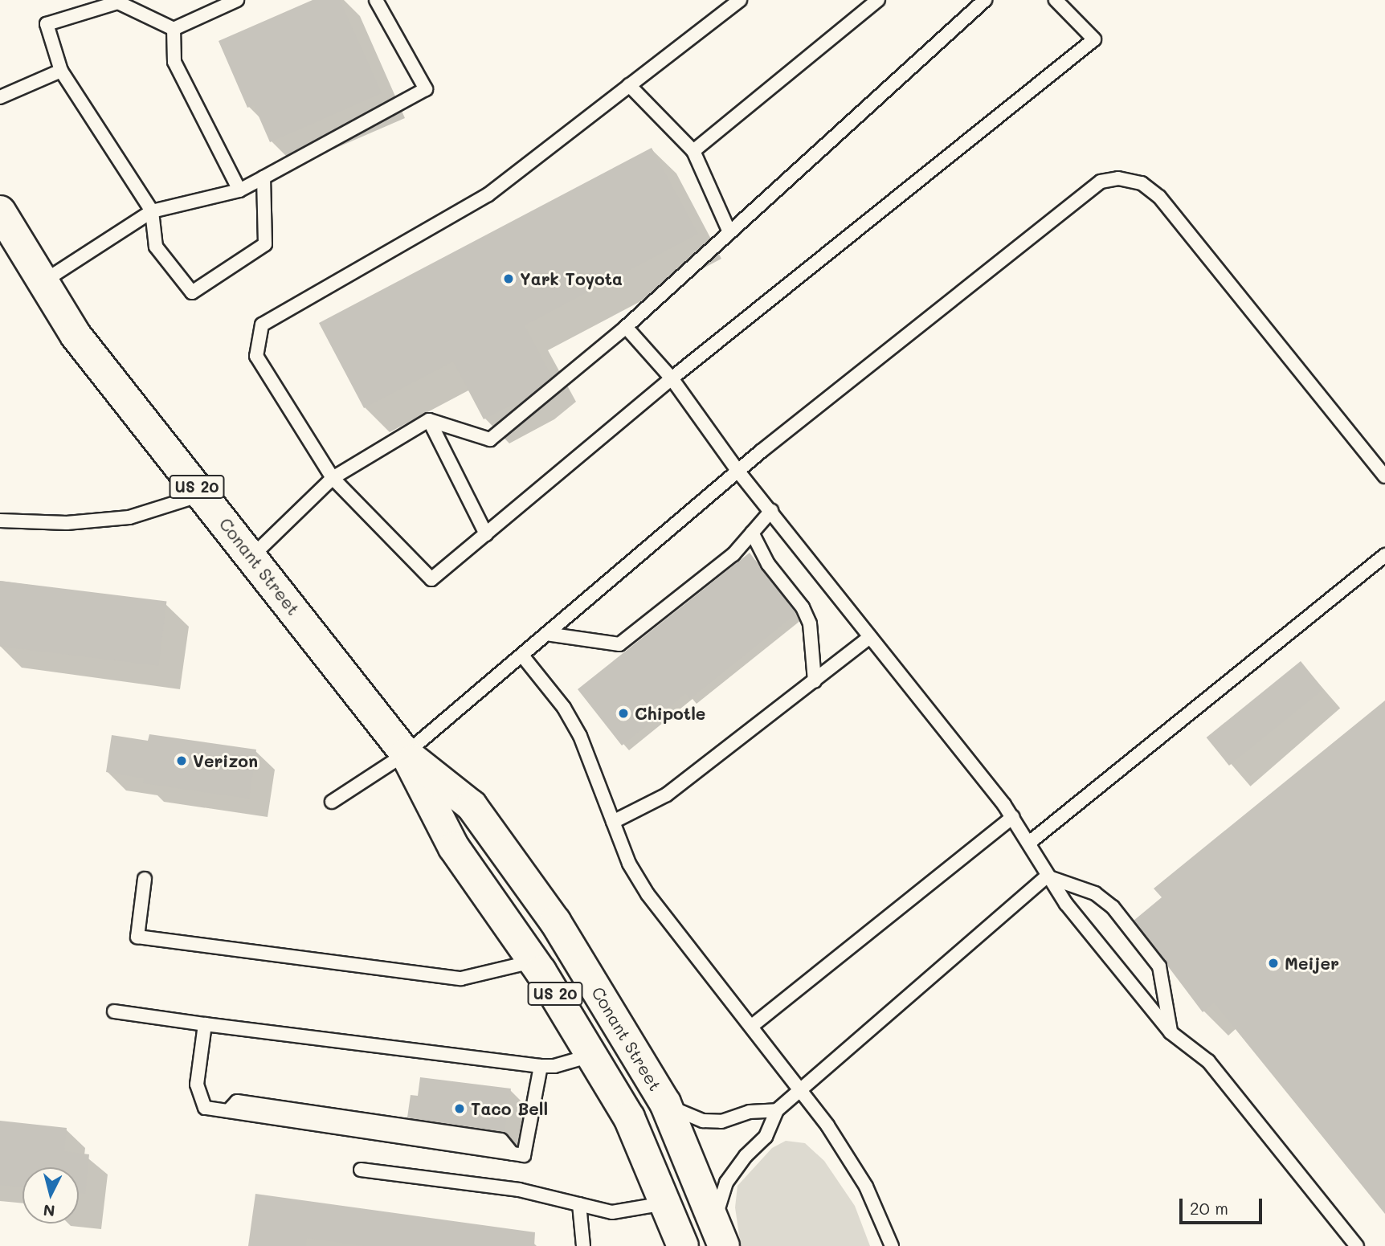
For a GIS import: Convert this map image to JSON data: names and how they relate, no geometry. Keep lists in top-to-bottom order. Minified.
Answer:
{"streets":{"main road":["US 20","Conant Street"]},"places":["Yark Toyota","Chipotle","Verizon","Meijer","Taco Bell"],"scale_bar":"20 m","north":"bottom"}
